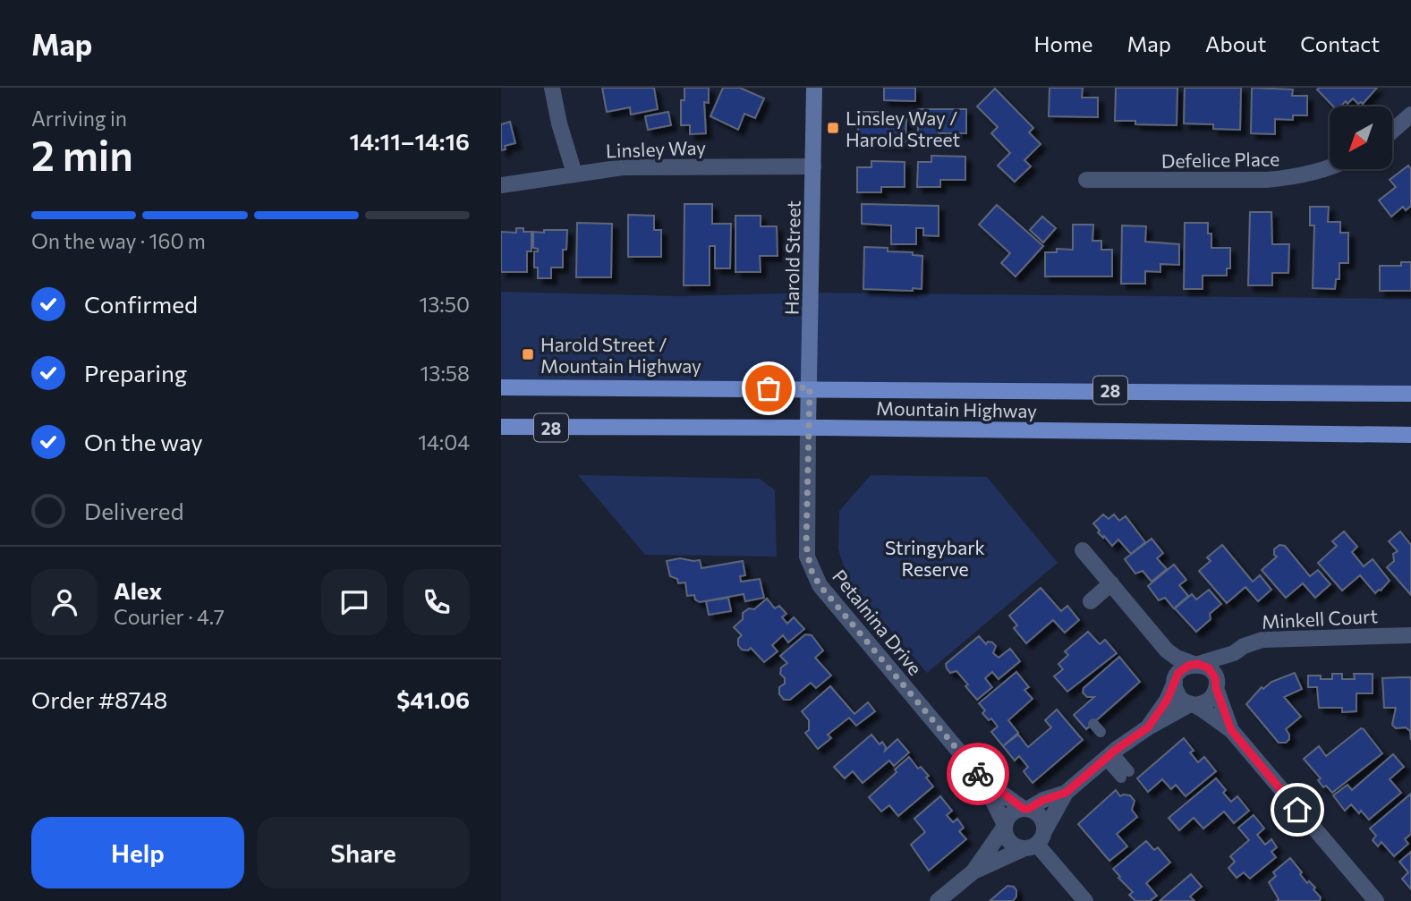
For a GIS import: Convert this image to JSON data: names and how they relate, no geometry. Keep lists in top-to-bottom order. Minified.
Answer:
{"streets":{"main road":["28","Mountain Highway"],"street":["Linsley Way","Defelice Place","Harold Street","Minkell Court","Petalnina Drive"]},"crossings":[["Linsley Way","Harold Street"],["Harold Street","Mountain Highway"],["Harold Street","Petalnina Drive"],["Mountain Highway","Petalnina Drive"]],"parks":["Stringybark Reserve"],"places":{"transit":["Linsley Way / Harold Street","Harold Street / Mountain Highway"]},"north":"bottom left","page":{"header":"Map","nav":["Home","Map","About","Contact"],"heading":["2 min","Arriving in","14:11–14:16"],"panel":["Alex","Courier · 4.7","Order #8748","$41.06"],"bar":"On the way · 160 m","list":[["Confirmed","13:50"],["Preparing","13:58"],["On the way","14:04"],"Delivered"],"buttons":["Help","Share"]}}
